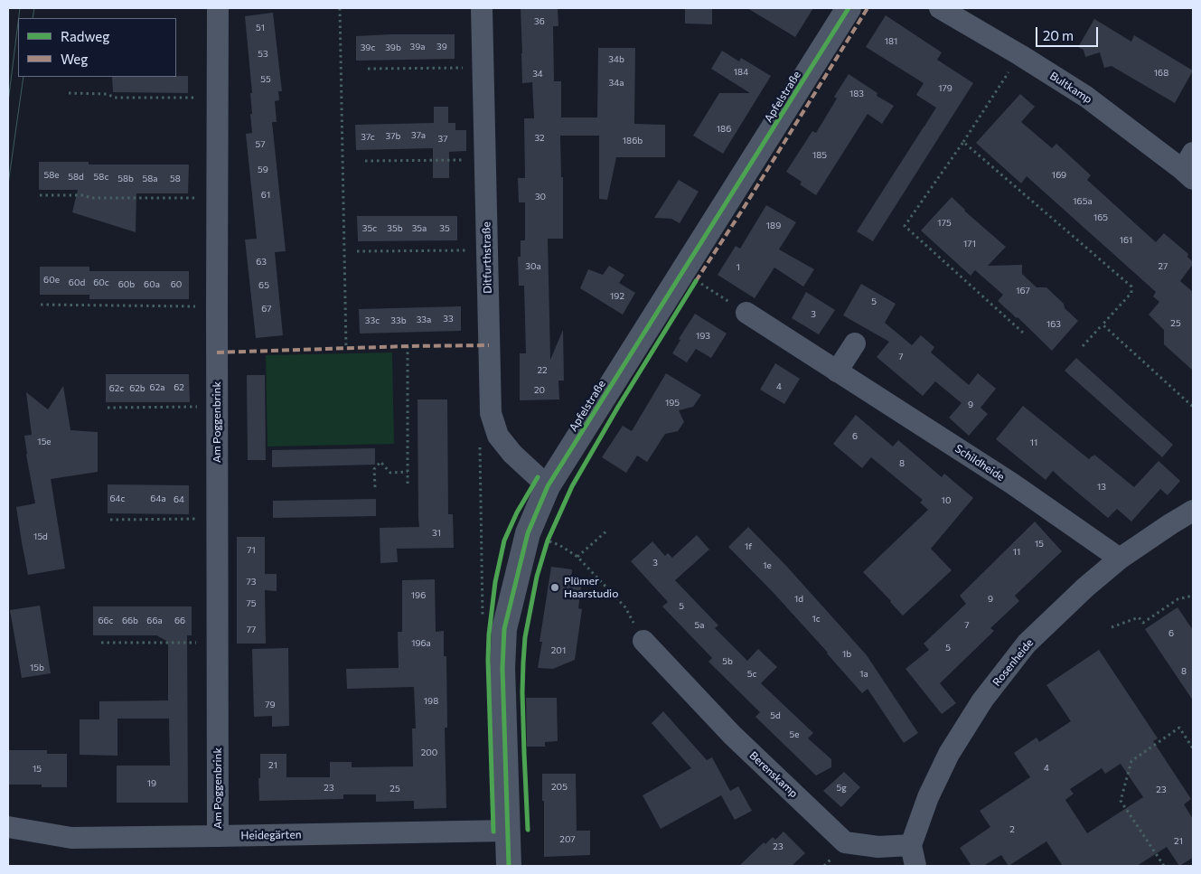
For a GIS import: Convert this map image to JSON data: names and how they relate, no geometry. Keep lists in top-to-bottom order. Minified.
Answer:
{"streets":{"street":["Bultkamp","Apfelstraße","Ditfurthstraße","Am Poggenbrink","Schildheide","Rosenheide","Berenskamp","Heidegärten"]},"crossings":[["Apfelstraße","Ditfurthstraße"],["Apfelstraße","Heidegärten"],["Am Poggenbrink","Heidegärten"],["Schildheide","Rosenheide"],["Rosenheide","Berenskamp"]],"places":["Plümer Haarstudio"],"house_numbers":["36","51","181","39a","39","39c","39b","53","34b","184","168","34","55","34a","179","183","186","37a","37b","37c","32","37","186b","57","185","59","58e","169","58d","58c","58b","58a","58","61","30","165a","165","175","189","35c","35b","35a","35","161","171","63","30a","27","1","60e","60d","60c","60b","60a","60","65","167","192","5","67","3","33","33a","33c","33b","25","163","193","7","22","4","62a","62","62c","62b","20","195","9","6","15e","11","8","13","64c","64a","64","10","31","15d","15","1f","71","11","3","1e","73","196","1d","9","75","5","1c","66c","66b","66a","66","5a","7","77","6","196a","5","201","1b","5b","15b","8","5c","1a","198","79","5d","5e","200","21","4","15","19","205","23","5g","25","23","2","207","21","23"],"legend":["Radweg","Weg"],"scale_bar":"20 m"}
